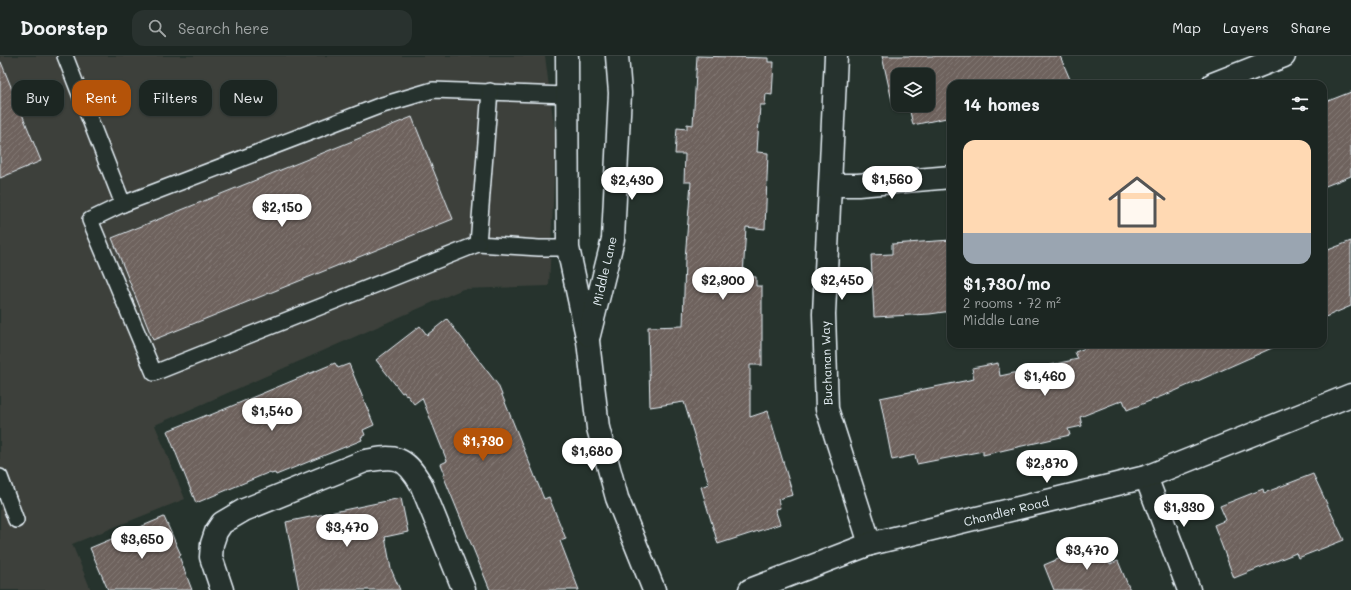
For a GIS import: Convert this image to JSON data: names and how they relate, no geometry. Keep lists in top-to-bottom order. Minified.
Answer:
{"streets":{"street":["Middle Lane","Buchanan Way","Chandler Road"]},"crossings":[["Buchanan Way","Chandler Road"]],"page":{"header":"Doorstep","search":"Search here","nav":["Map","Layers","Share"],"chip":["Buy","Rent","Filters","New"],"heading":"14 homes","list":[{"name":"$1,730/mo","note":"2 rooms · 72 m² · Middle Lane"}],"price":["$1,560","$2,430","$2,150","$2,900","$2,450","$1,460","$1,540","$1,730","$1,680","$2,870","$1,330","$3,470","$3,650","$3,470"]}}
